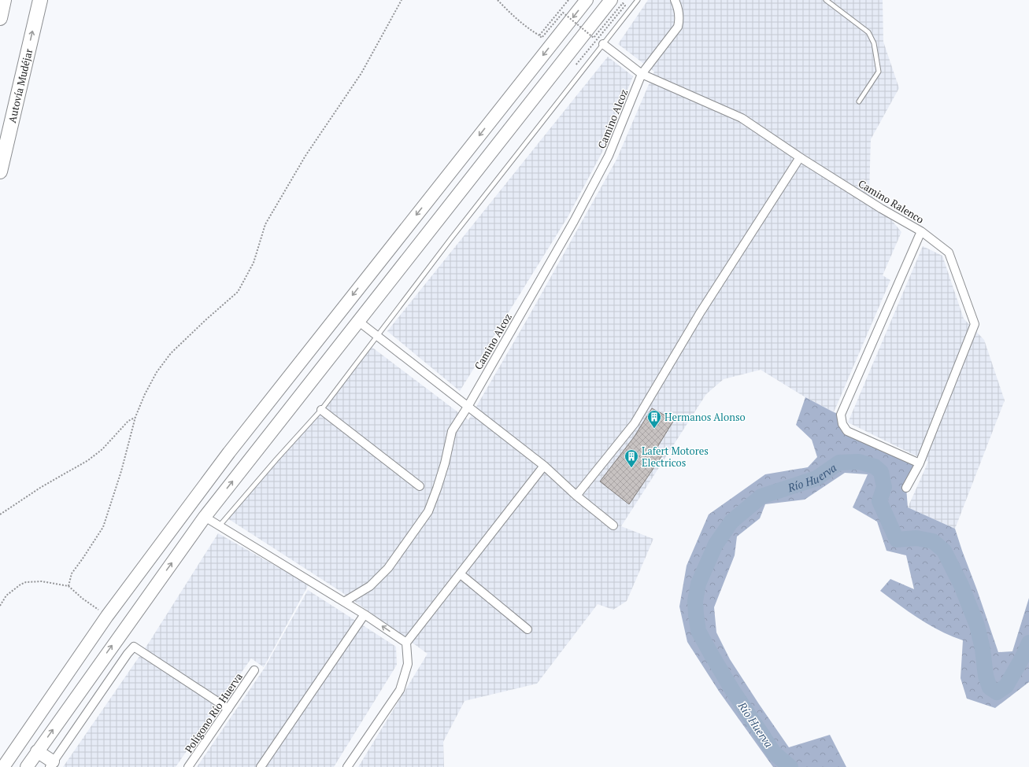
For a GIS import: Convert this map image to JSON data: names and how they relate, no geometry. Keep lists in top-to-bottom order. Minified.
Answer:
{"streets":{"highway":["Autovía Mudéjar"],"street":["Camino Alcoz","Camino Ralenco","Polígono Río Huerva"]},"crossings":[["Camino Alcoz","Camino Ralenco"]],"one_way":["Autovía Mudéjar"],"water":["Río Huerva"],"places":{"building":["Hermanos Alonso","Lafert Motores Electricos"]}}
